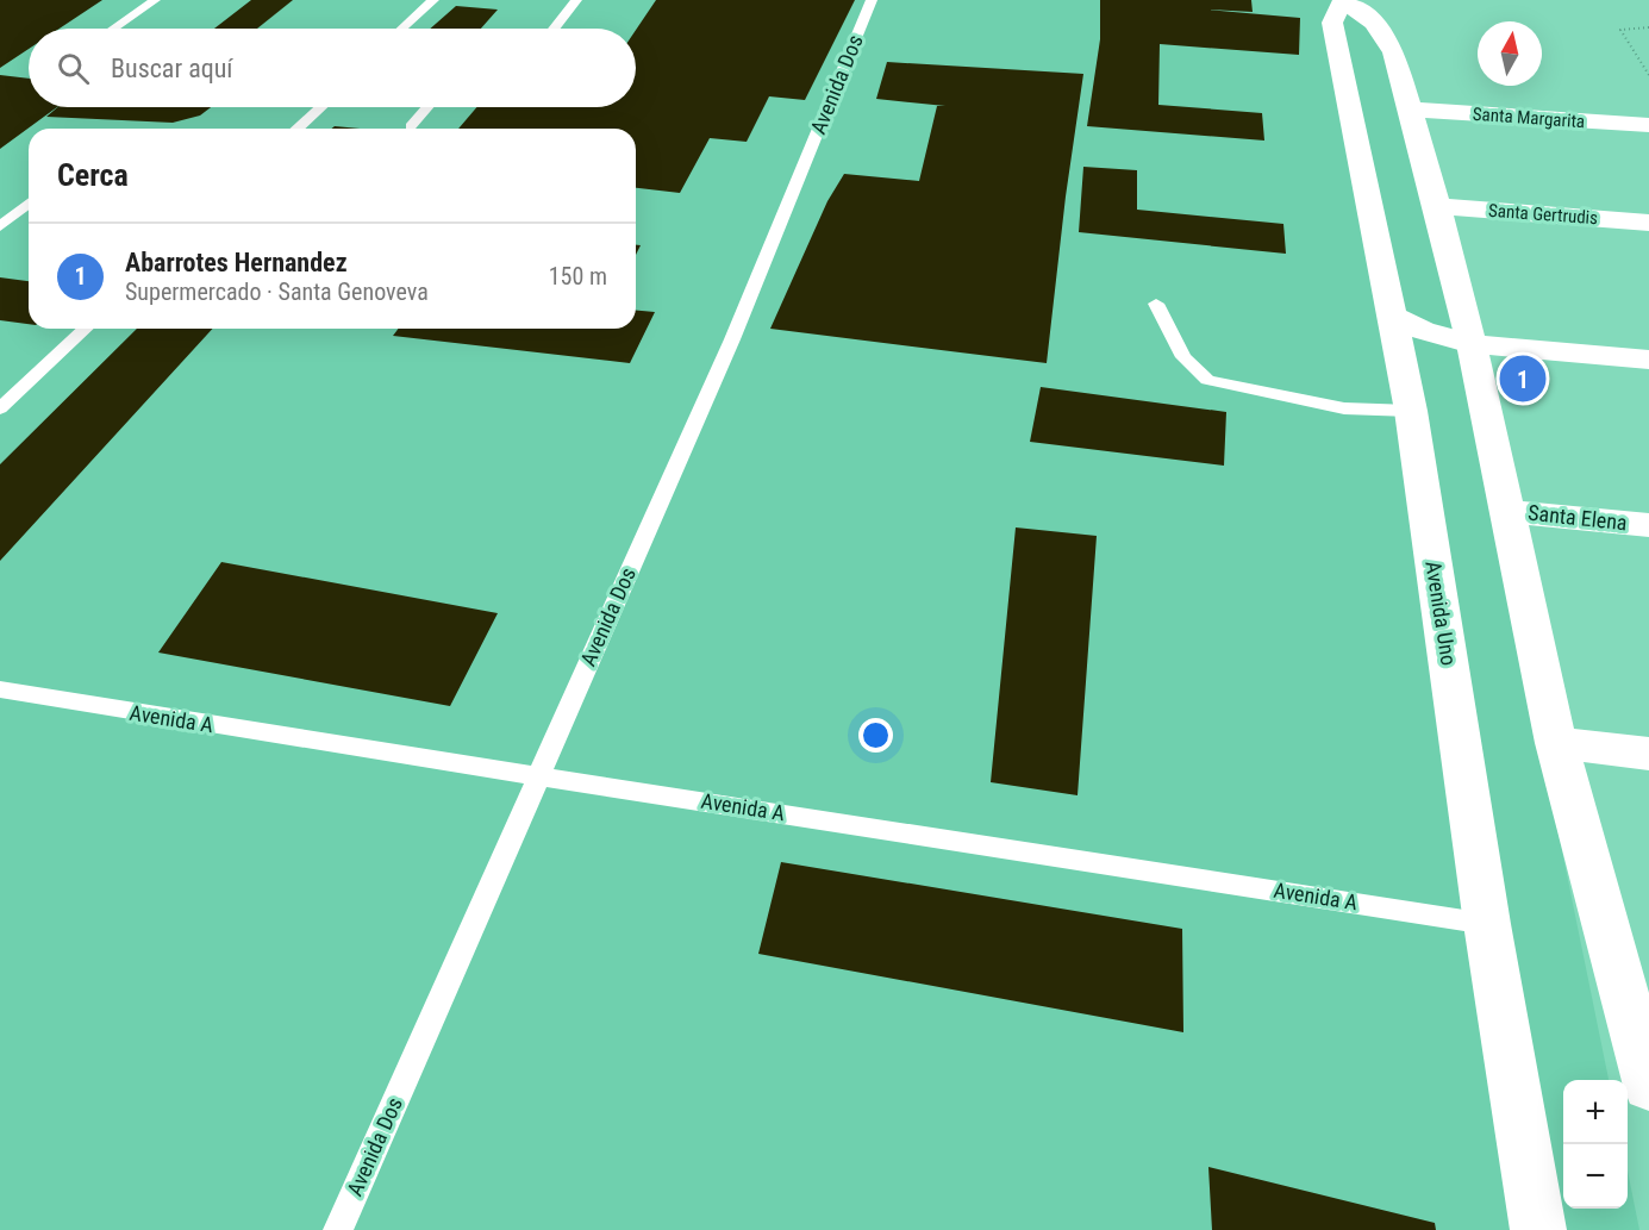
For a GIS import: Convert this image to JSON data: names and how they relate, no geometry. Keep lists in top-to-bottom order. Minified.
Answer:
{"streets":{"street":["Santa Margarita","Santa Gertrudis","Santa Elena","Avenida Uno"],"lane":["Avenida Dos","Avenida A"]},"crossings":[["Avenida Dos","Avenida A"],["Santa Margarita","Avenida Uno"],["Santa Gertrudis","Avenida Uno"],["Santa Elena","Avenida Uno"],["Avenida Uno","Avenida A"]],"north":"top","page":{"search":"Buscar aquí","heading":"Cerca","list":[{"mark":"1","name":"Abarrotes Hernandez","note":"Supermercado · Santa Genoveva","value":"150 m"}],"pins":"1","map_buttons":["+","−"]}}
